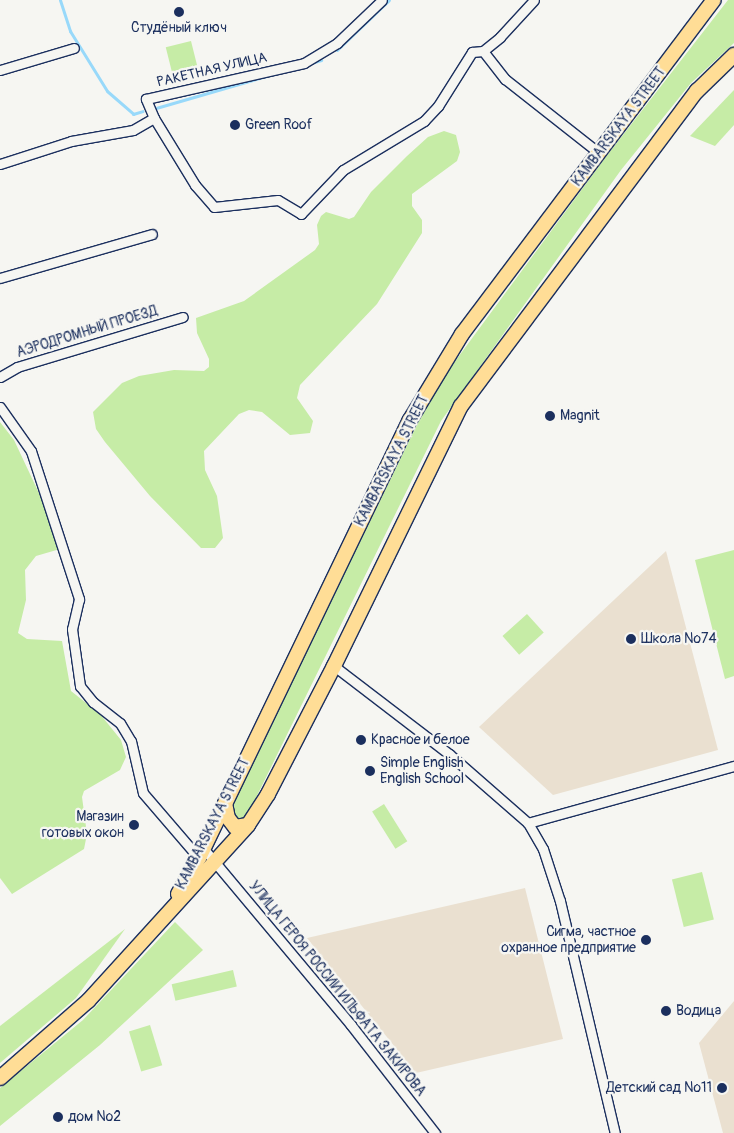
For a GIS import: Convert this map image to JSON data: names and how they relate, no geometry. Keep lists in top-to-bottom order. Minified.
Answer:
{"streets":{"main road":["KAMBARSKAYA STREET"],"street":["РАКЕТНАЯ УЛИЦА","АЭРОДРОМНЫЙ ПРОЕЗД","УЛИЦА ГЕРОЯ РОССИИ ИЛЬФАТА ЗАКИРОВА"]},"crossings":[["KAMBARSKAYA STREET","УЛИЦА ГЕРОЯ РОССИИ ИЛЬФАТА ЗАКИРОВА"]],"places":["Студёный ключ","Green Roof","Magnit","Школа №74","Красное и белое","Simple English English School","Магазин готовых окон","Сигма, частное охранное предприятие","Водица","Детский сад №11","дом №2"]}
